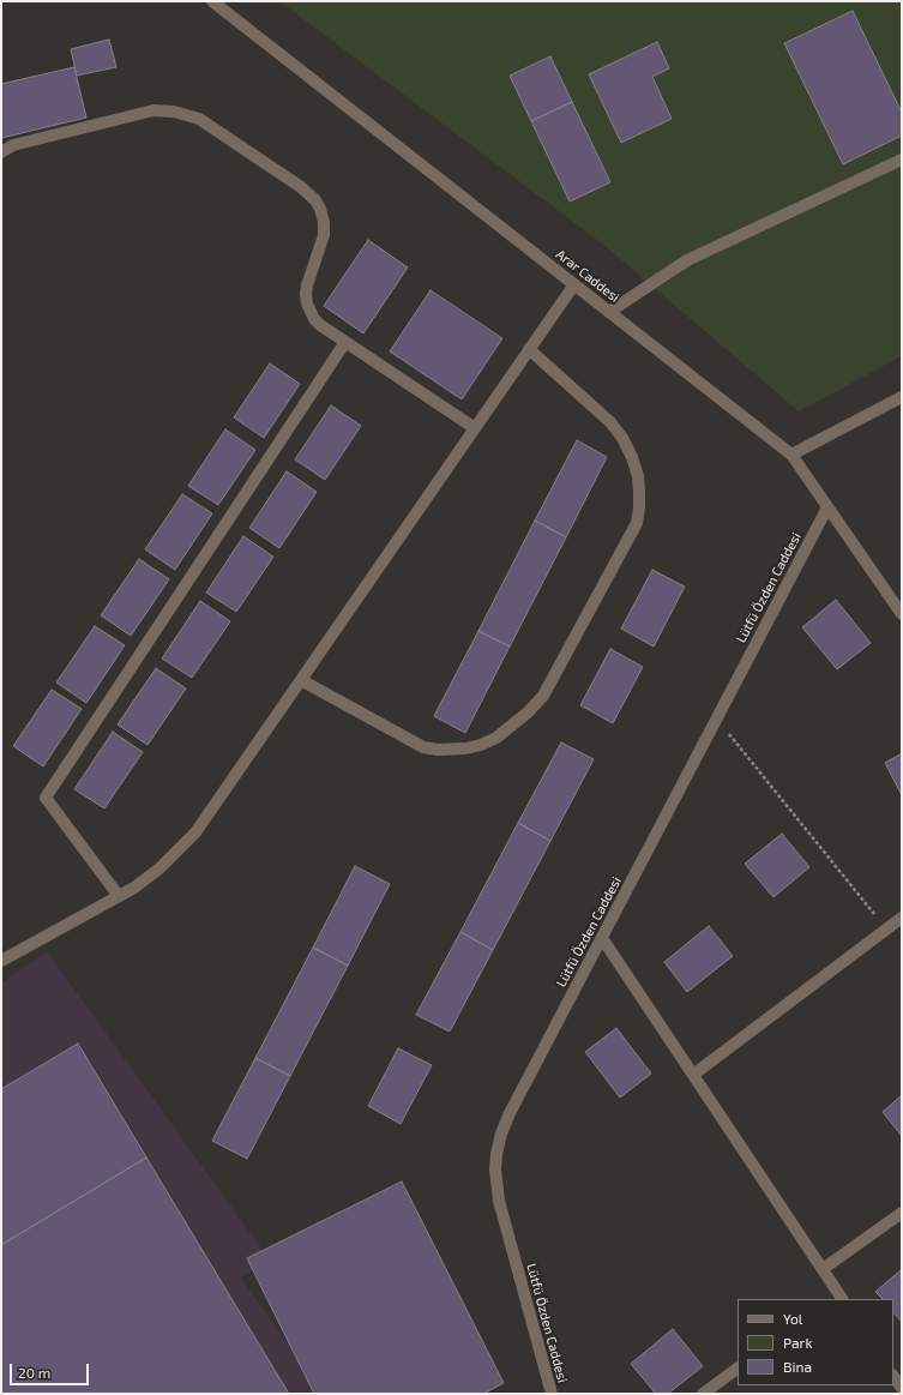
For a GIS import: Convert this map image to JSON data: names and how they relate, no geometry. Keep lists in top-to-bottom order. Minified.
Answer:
{"streets":{"street":["Arar Caddesi","Lütfü Özden Caddesi"]},"crossings":[["Arar Caddesi","Lütfü Özden Caddesi"]],"legend":["Yol","Park","Bina"],"scale_bar":"20 m"}
